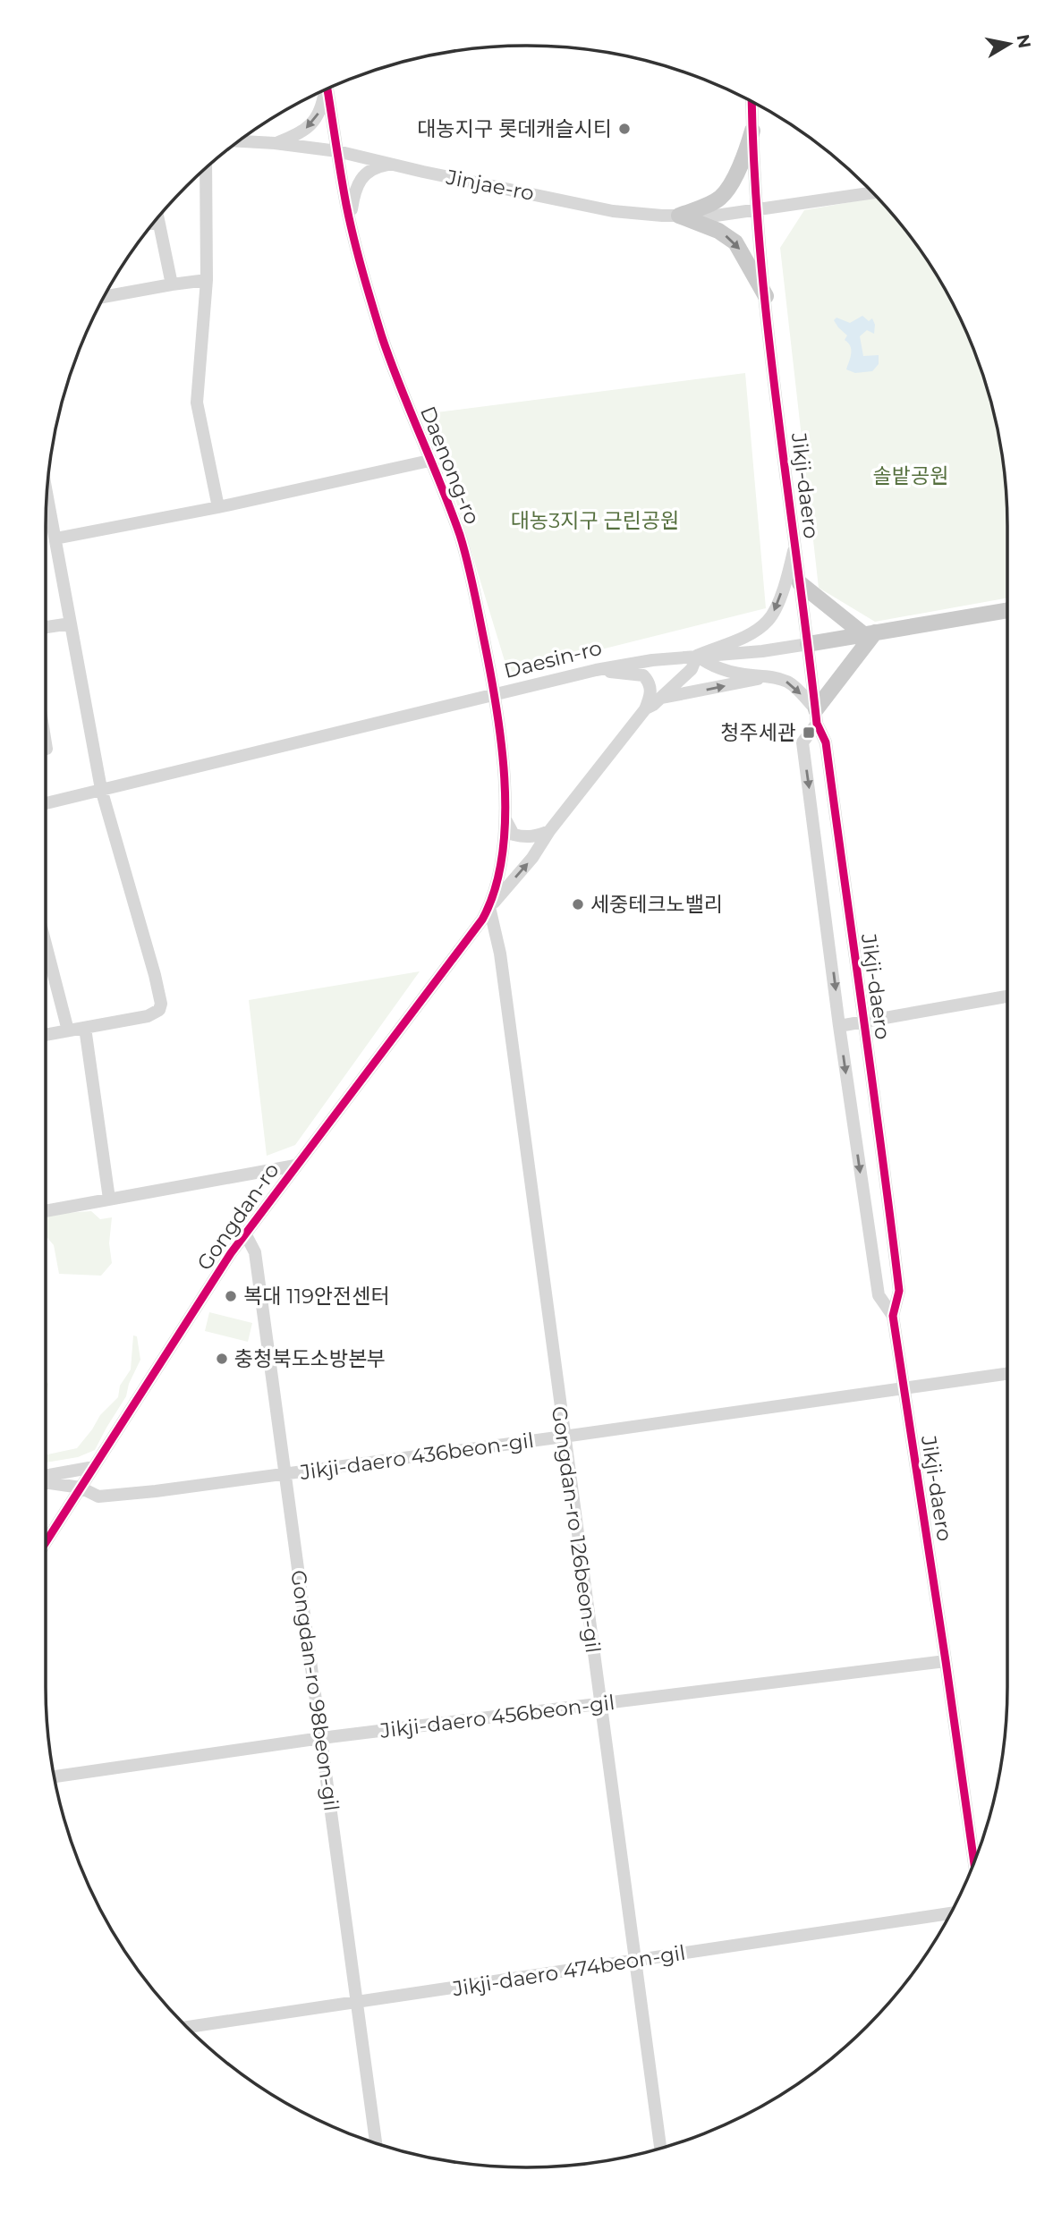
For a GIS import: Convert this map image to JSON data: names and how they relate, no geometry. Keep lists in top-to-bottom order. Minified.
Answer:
{"streets":{"main road":["Daesin-ro"],"street":["Jinjae-ro","Daenong-ro","Jikji-daero","Gongdan-ro","Jikji-daero 436beon-gil","Gongdan-ro 126beon-gil","Gongdan-ro 98beon-gil","Jikji-daero 456beon-gil","Jikji-daero 474beon-gil"]},"crossings":[["Jinjae-ro","Daenong-ro"],["Jinjae-ro","Jikji-daero"],["Daenong-ro","Daesin-ro"],["Daenong-ro","Gongdan-ro"],["Daenong-ro","Gongdan-ro 126beon-gil"],["Jikji-daero","Daesin-ro"],["Jikji-daero","Jikji-daero 436beon-gil"],["Jikji-daero","Jikji-daero 456beon-gil"],["Gongdan-ro","Jikji-daero 436beon-gil"],["Gongdan-ro","Gongdan-ro 126beon-gil"],["Gongdan-ro","Gongdan-ro 98beon-gil"],["Jikji-daero 436beon-gil","Gongdan-ro 126beon-gil"],["Jikji-daero 436beon-gil","Gongdan-ro 98beon-gil"],["Gongdan-ro 126beon-gil","Jikji-daero 456beon-gil"],["Gongdan-ro 126beon-gil","Jikji-daero 474beon-gil"],["Gongdan-ro 98beon-gil","Jikji-daero 456beon-gil"],["Gongdan-ro 98beon-gil","Jikji-daero 474beon-gil"]],"parks":["솔밭공원","대농3지구 근린공원"],"places":{"other":["대농지구 롯데캐슬시티","세중테크노밸리","복대 119안전센터","충청북도소방본부"],"transit":["청주세관"]},"north":"right"}
